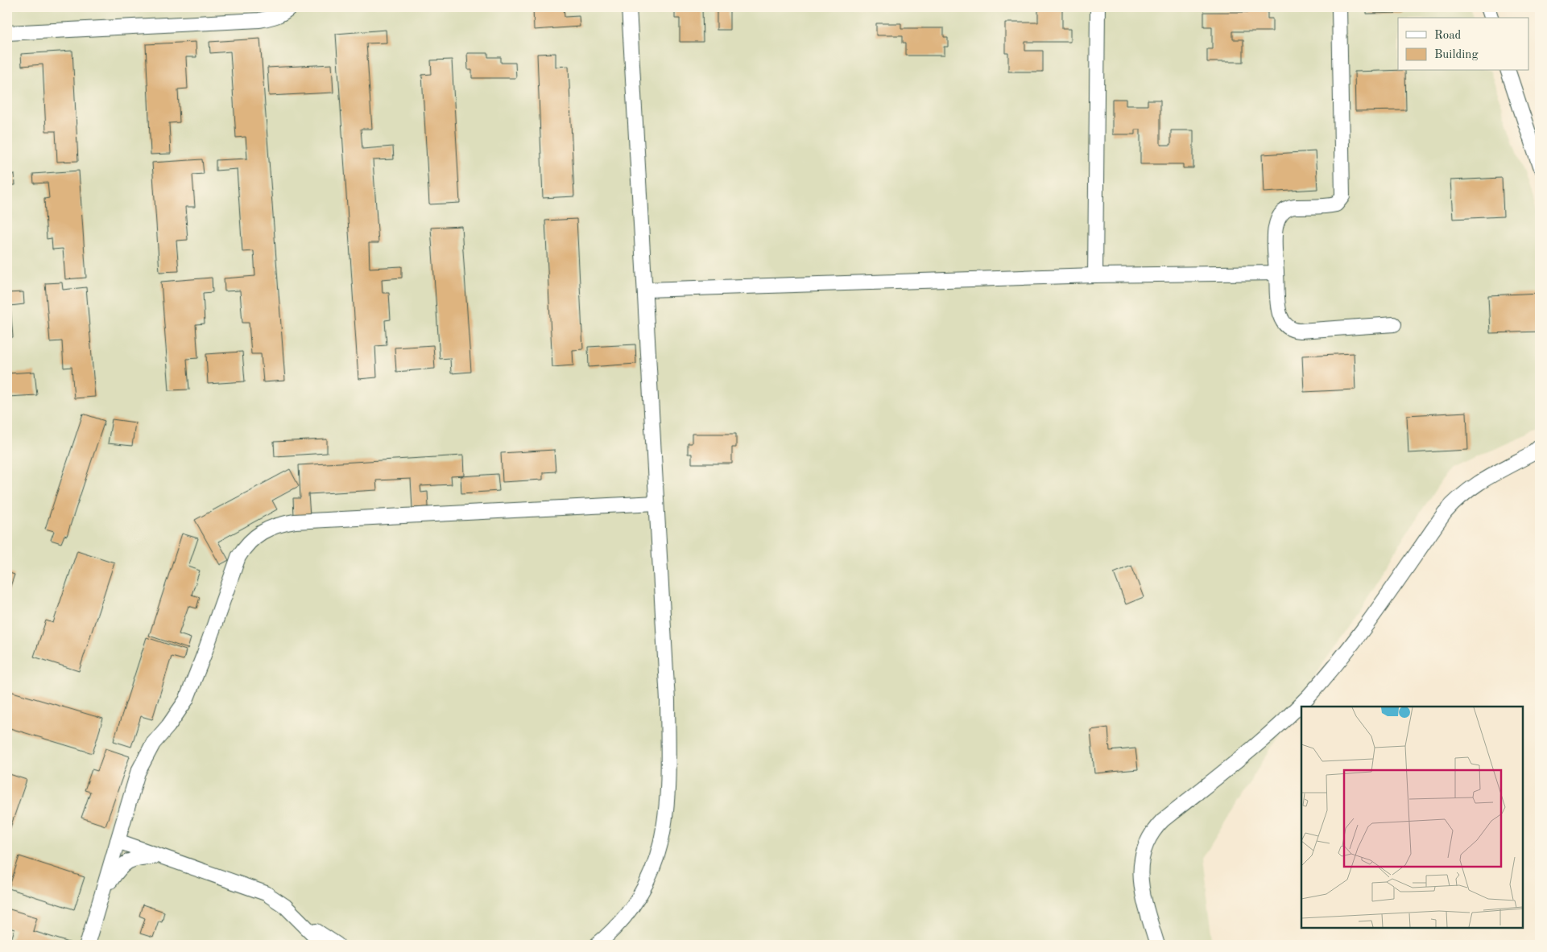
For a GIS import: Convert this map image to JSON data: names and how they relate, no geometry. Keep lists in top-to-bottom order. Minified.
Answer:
{"legend":["Road","Building"]}
